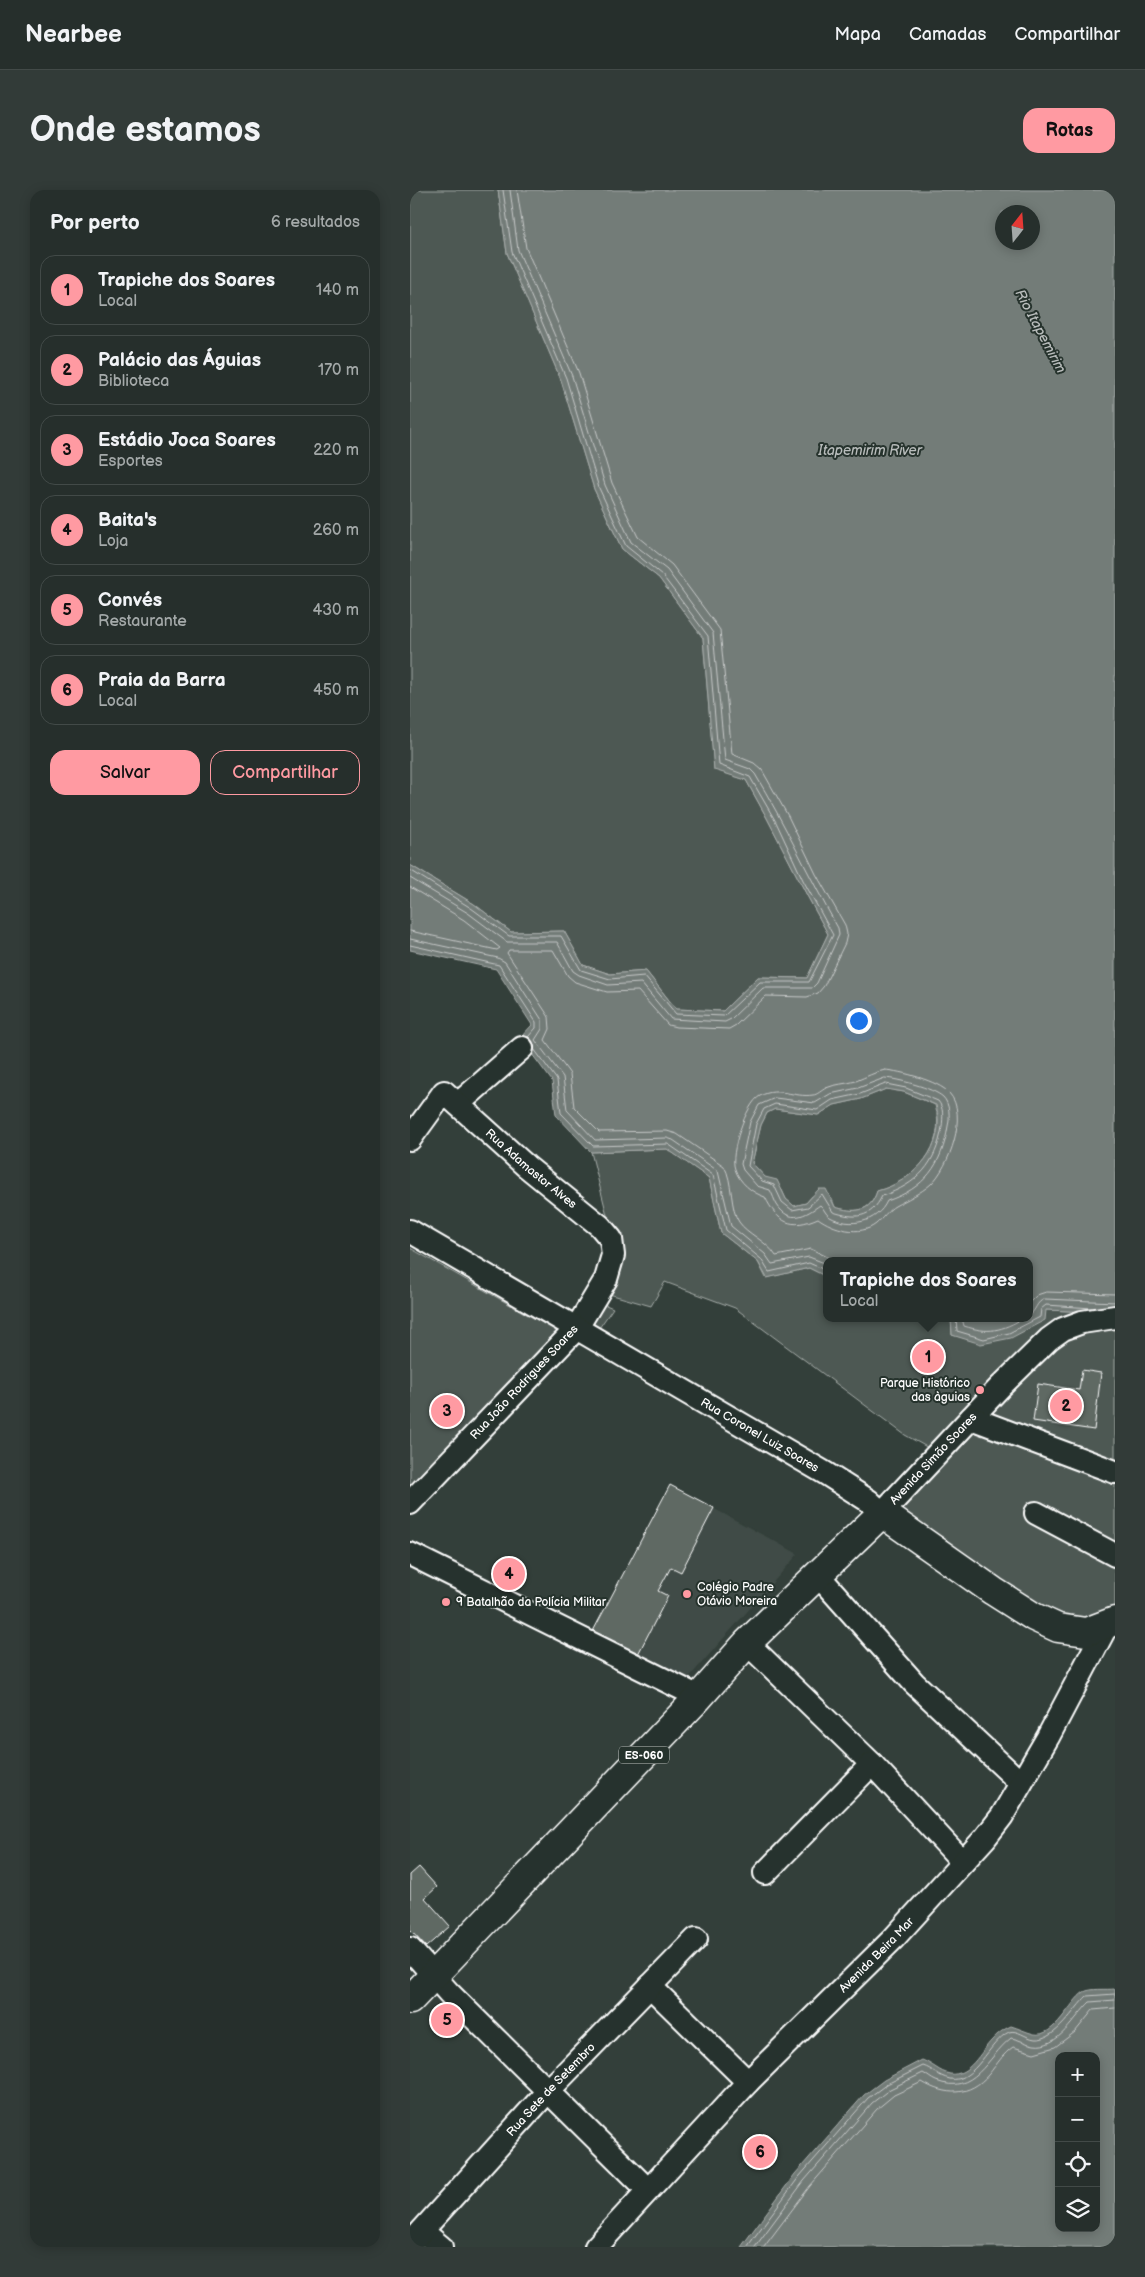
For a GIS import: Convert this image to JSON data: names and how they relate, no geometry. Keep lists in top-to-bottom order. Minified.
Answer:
{"streets":{"main road":["Rua Coronel Luiz Soares","ES-060"],"street":["Rua Adamastor Alves","Rua João Rodrigues Soares","Avenida Simão Soares","Avenida Beira Mar","Rua Sete de Setembro"]},"crossings":[["Rua Adamastor Alves","Rua João Rodrigues Soares"],["Rua João Rodrigues Soares","Rua Coronel Luiz Soares"],["Rua Coronel Luiz Soares","Avenida Simão Soares"],["Rua Coronel Luiz Soares","ES-060"],["Rua Coronel Luiz Soares","Avenida Beira Mar"],["Avenida Simão Soares","ES-060"]],"water":["Rio Itapemirim","Itapemirim River"],"places":["Parque Histórico das àguias","Colégio Padre Otávio Moreira","9 Batalhão da Polícia Militar"],"north":"top","page":{"header":"Nearbee","nav":["Mapa","Camadas","Compartilhar"],"buttons":["Rotas",["Salvar","Compartilhar"]],"title":"Onde estamos","heading":["Por perto","6 resultados"],"list":[{"mark":"1","name":"Trapiche dos Soares","note":"Local","value":"140 m"},{"mark":"2","name":"Palácio das Águias","note":"Biblioteca","value":"170 m"},{"mark":"3","name":"Estádio Joca Soares","note":"Esportes","value":"220 m"},{"mark":"4","name":"Baita's","note":"Loja","value":"260 m"},{"mark":"5","name":"Convés","note":"Restaurante","value":"430 m"},{"mark":"6","name":"Praia da Barra","note":"Local","value":"450 m"}],"popup":["Trapiche dos Soares","Local"],"pins":["1","2","3","4","5","6"],"map_buttons":["+","−"]}}
